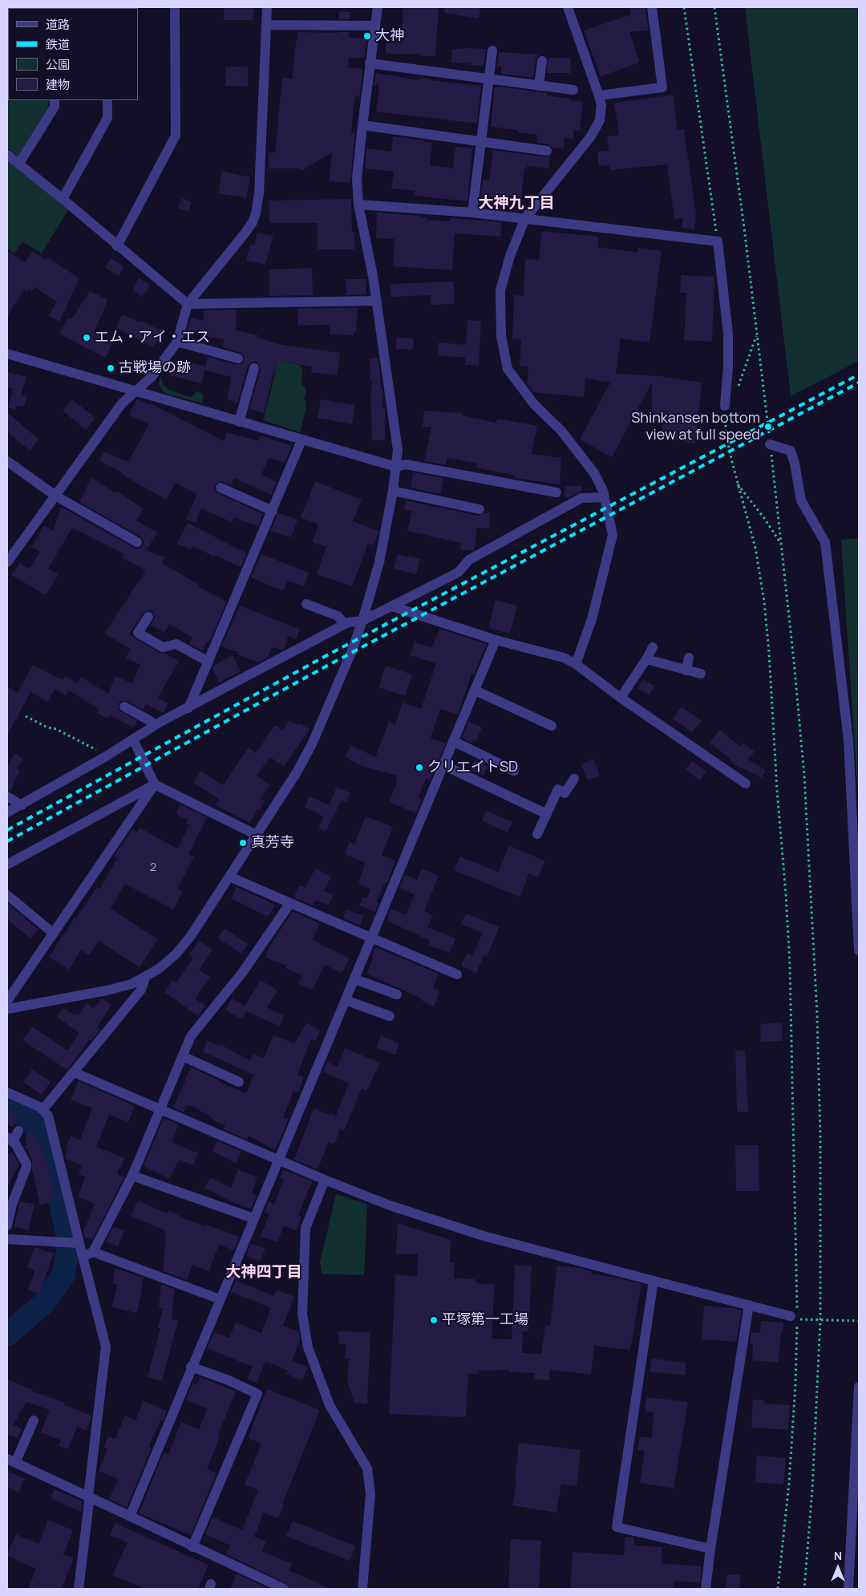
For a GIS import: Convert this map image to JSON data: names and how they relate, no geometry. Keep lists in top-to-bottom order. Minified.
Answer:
{"districts":["大神九丁目","大神四丁目"],"places":["大神","エム・アイ・エス","古戦場の跡","Shinkansen bottom view at full speed","クリエイトSD","真芳寺","平塚第一工場"],"house_numbers":["2"],"legend":["道路","鉄道","公園","建物"],"north":"top"}
